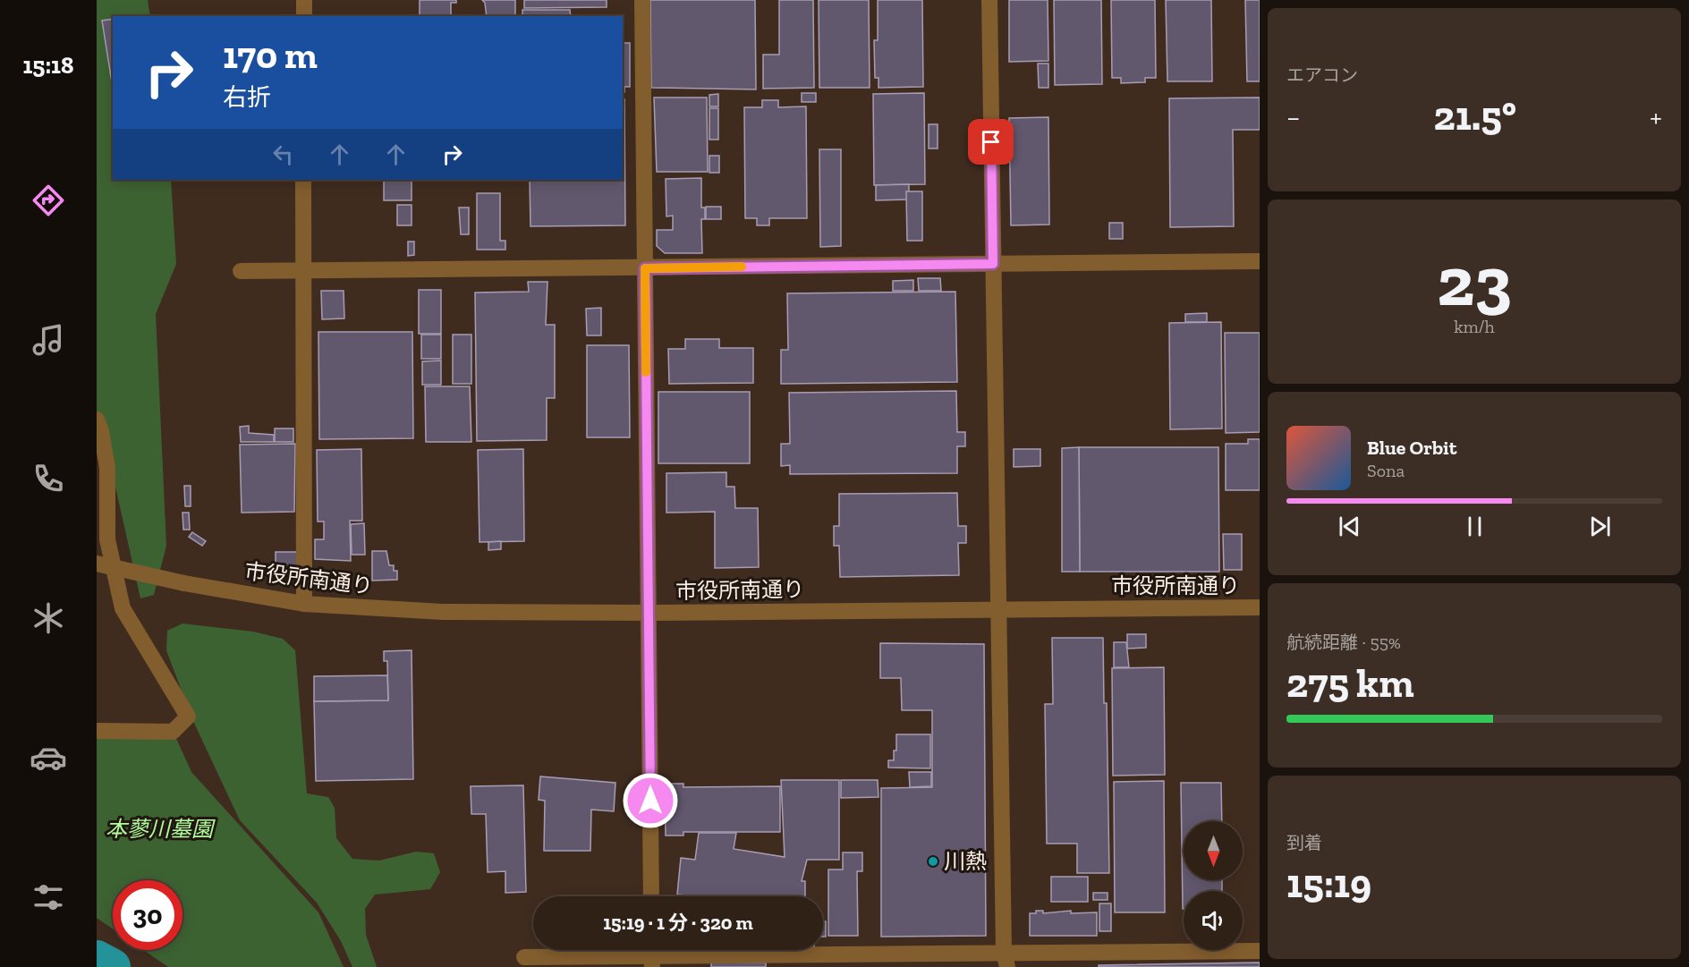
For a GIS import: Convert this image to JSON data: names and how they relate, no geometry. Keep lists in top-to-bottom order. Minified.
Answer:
{"streets":{"street":["市役所南通り"]},"parks":["本蓼川墓園"],"places":["川熱"],"north":"bottom","page":{"tabs":"15:18","tile":["エアコン",["23","km/h"],["航続距離 · 55%","275 km"],["到着","15:19"]],"turn":["170 m","右折"],"heat":["−","21.5°","+"],"song":["Blue Orbit","Sona"],"limit":"30","trip":"15:19 · 1 分 · 320 m"}}
